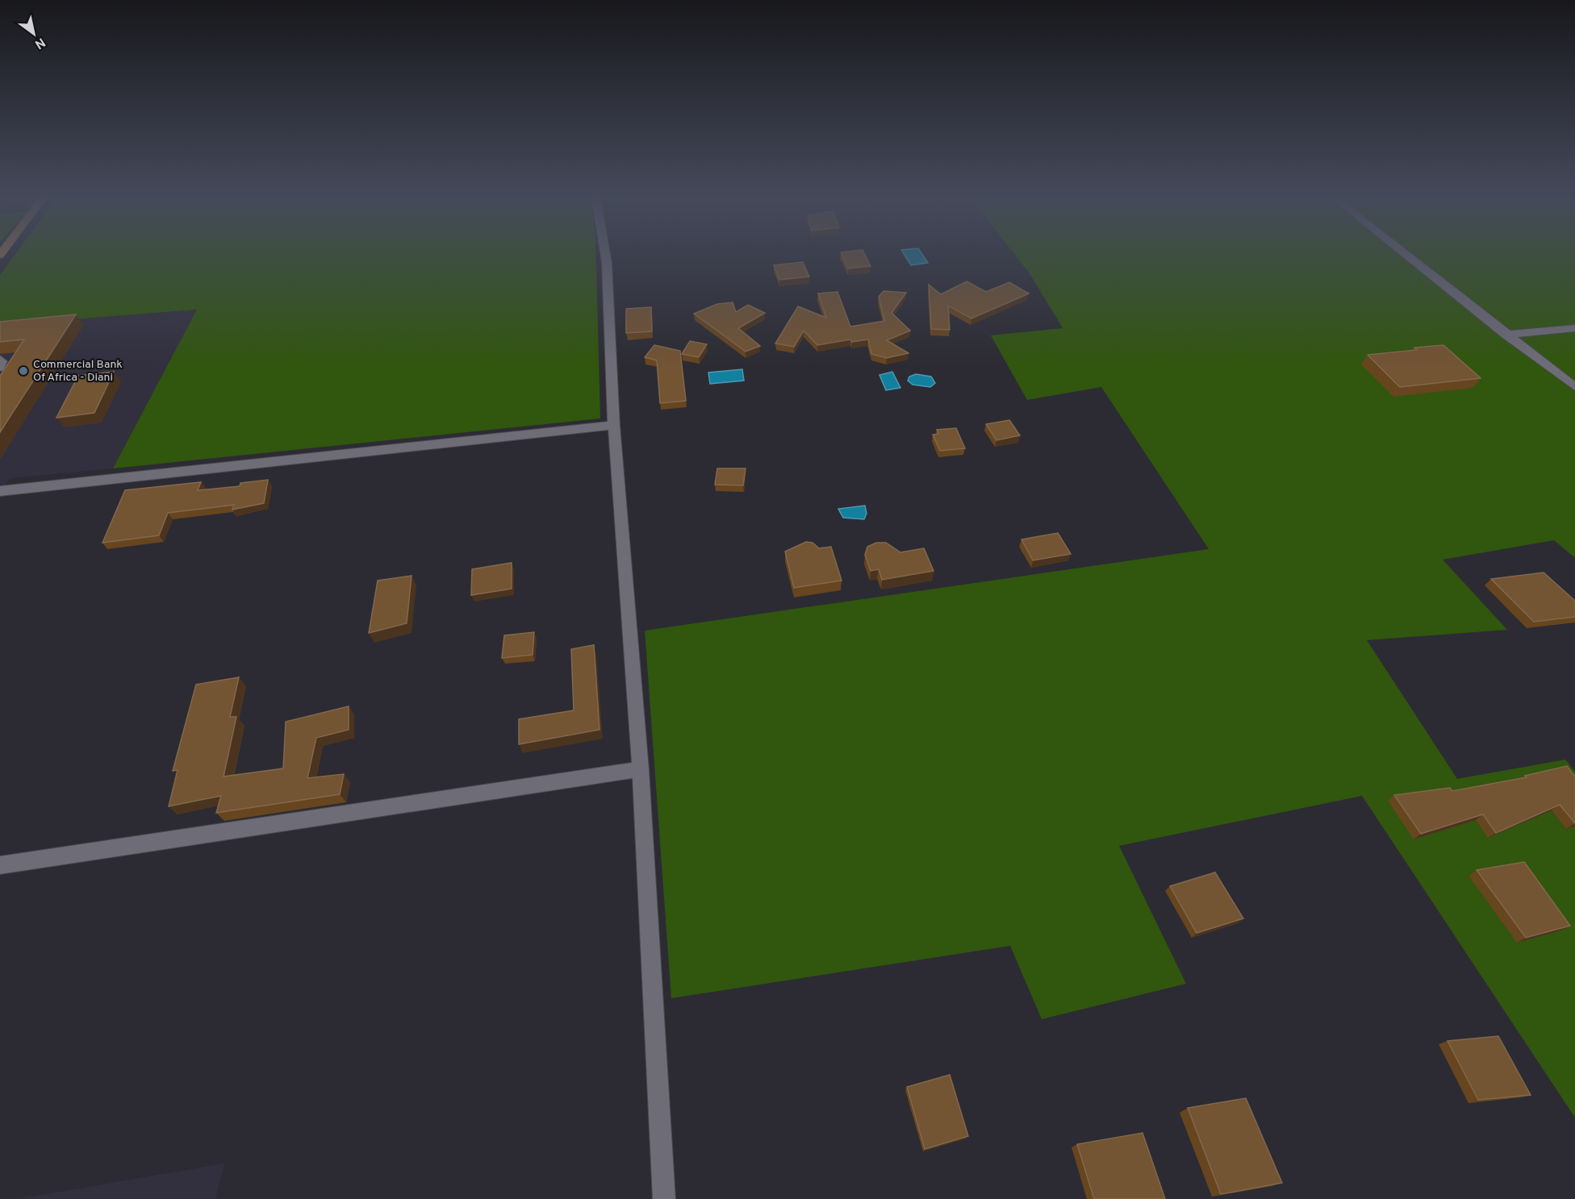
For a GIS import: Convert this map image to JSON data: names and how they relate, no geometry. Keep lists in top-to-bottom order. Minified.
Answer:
{"places":["Commercial Bank Of Africa - Diani"],"north":"bottom right"}
